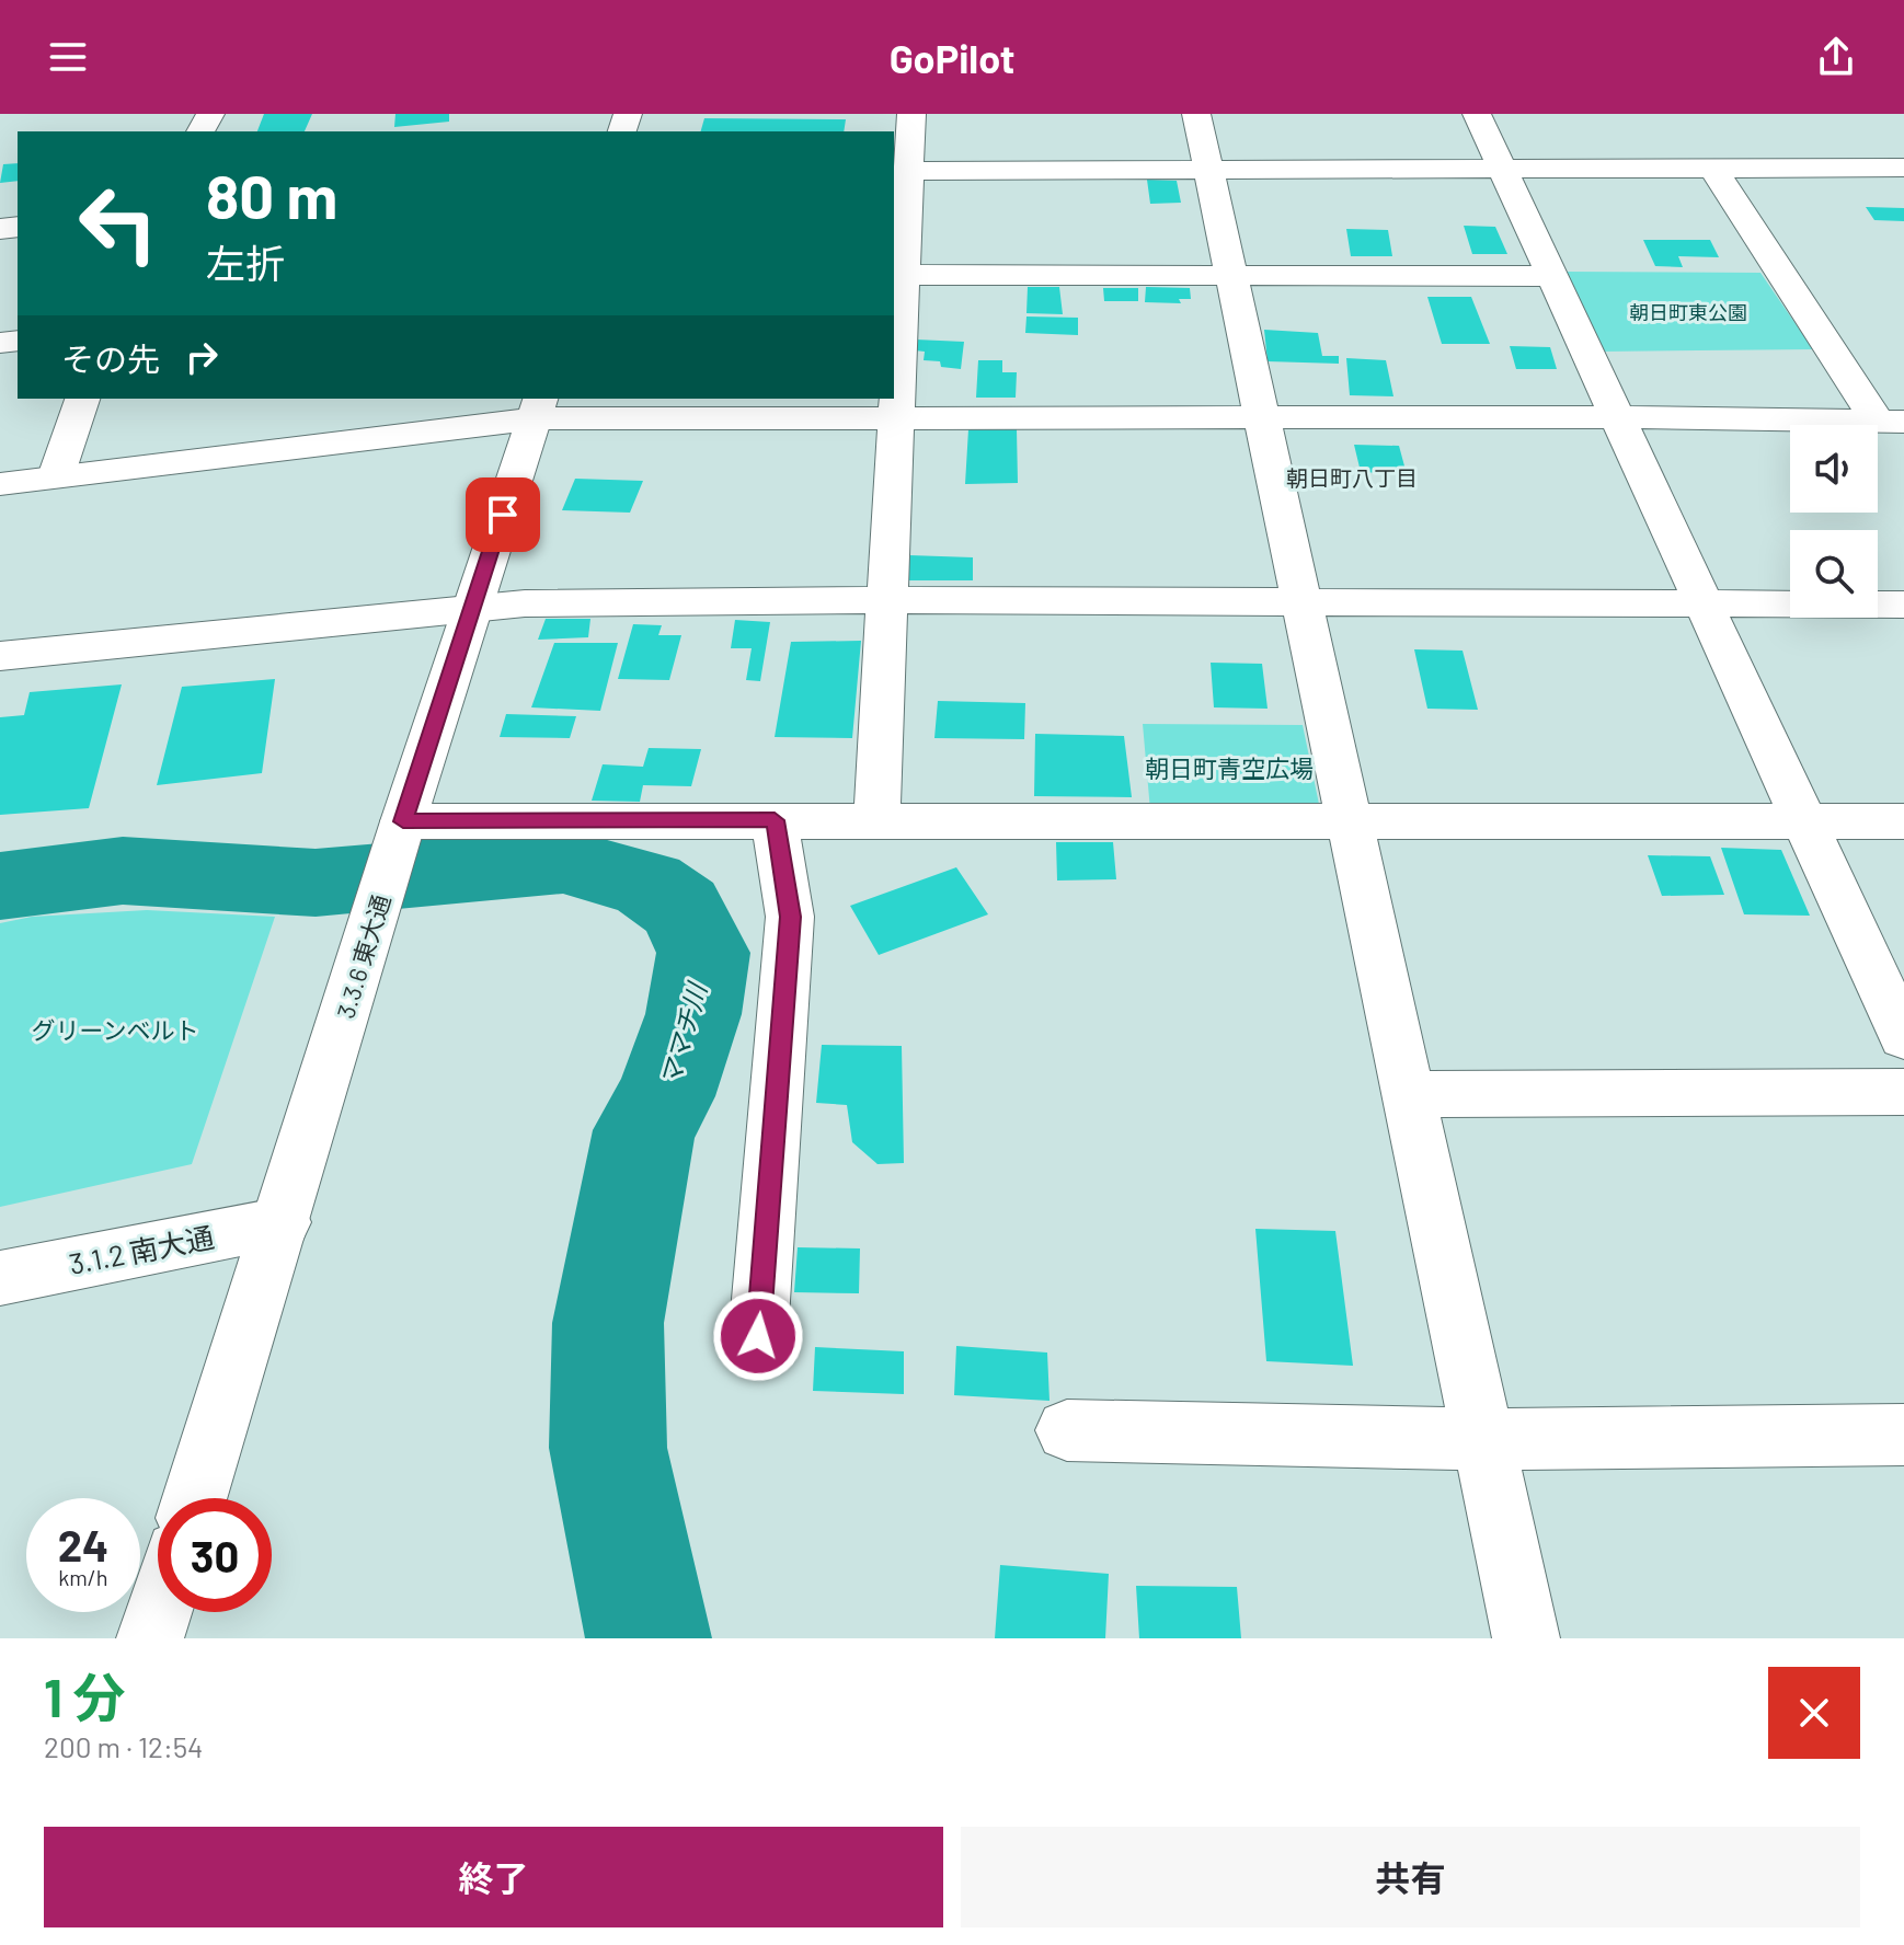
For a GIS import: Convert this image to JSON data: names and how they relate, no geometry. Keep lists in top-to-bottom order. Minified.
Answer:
{"streets":{"street":["3.3.6 東大通","3.1.2 南大通"]},"crossings":[["3.3.6 東大通","3.1.2 南大通"]],"districts":["朝日町八丁目"],"water":["ママチ川"],"parks":["朝日町東公園","朝日町青空広場","グリーンベルト"],"page":{"header":"GoPilot","turn":["80 m","左折"],"then":"その先","speed":"24 km/h","limit":"30","heading":["1 分","200 m · 12:54"],"buttons":["終了","共有"]}}
